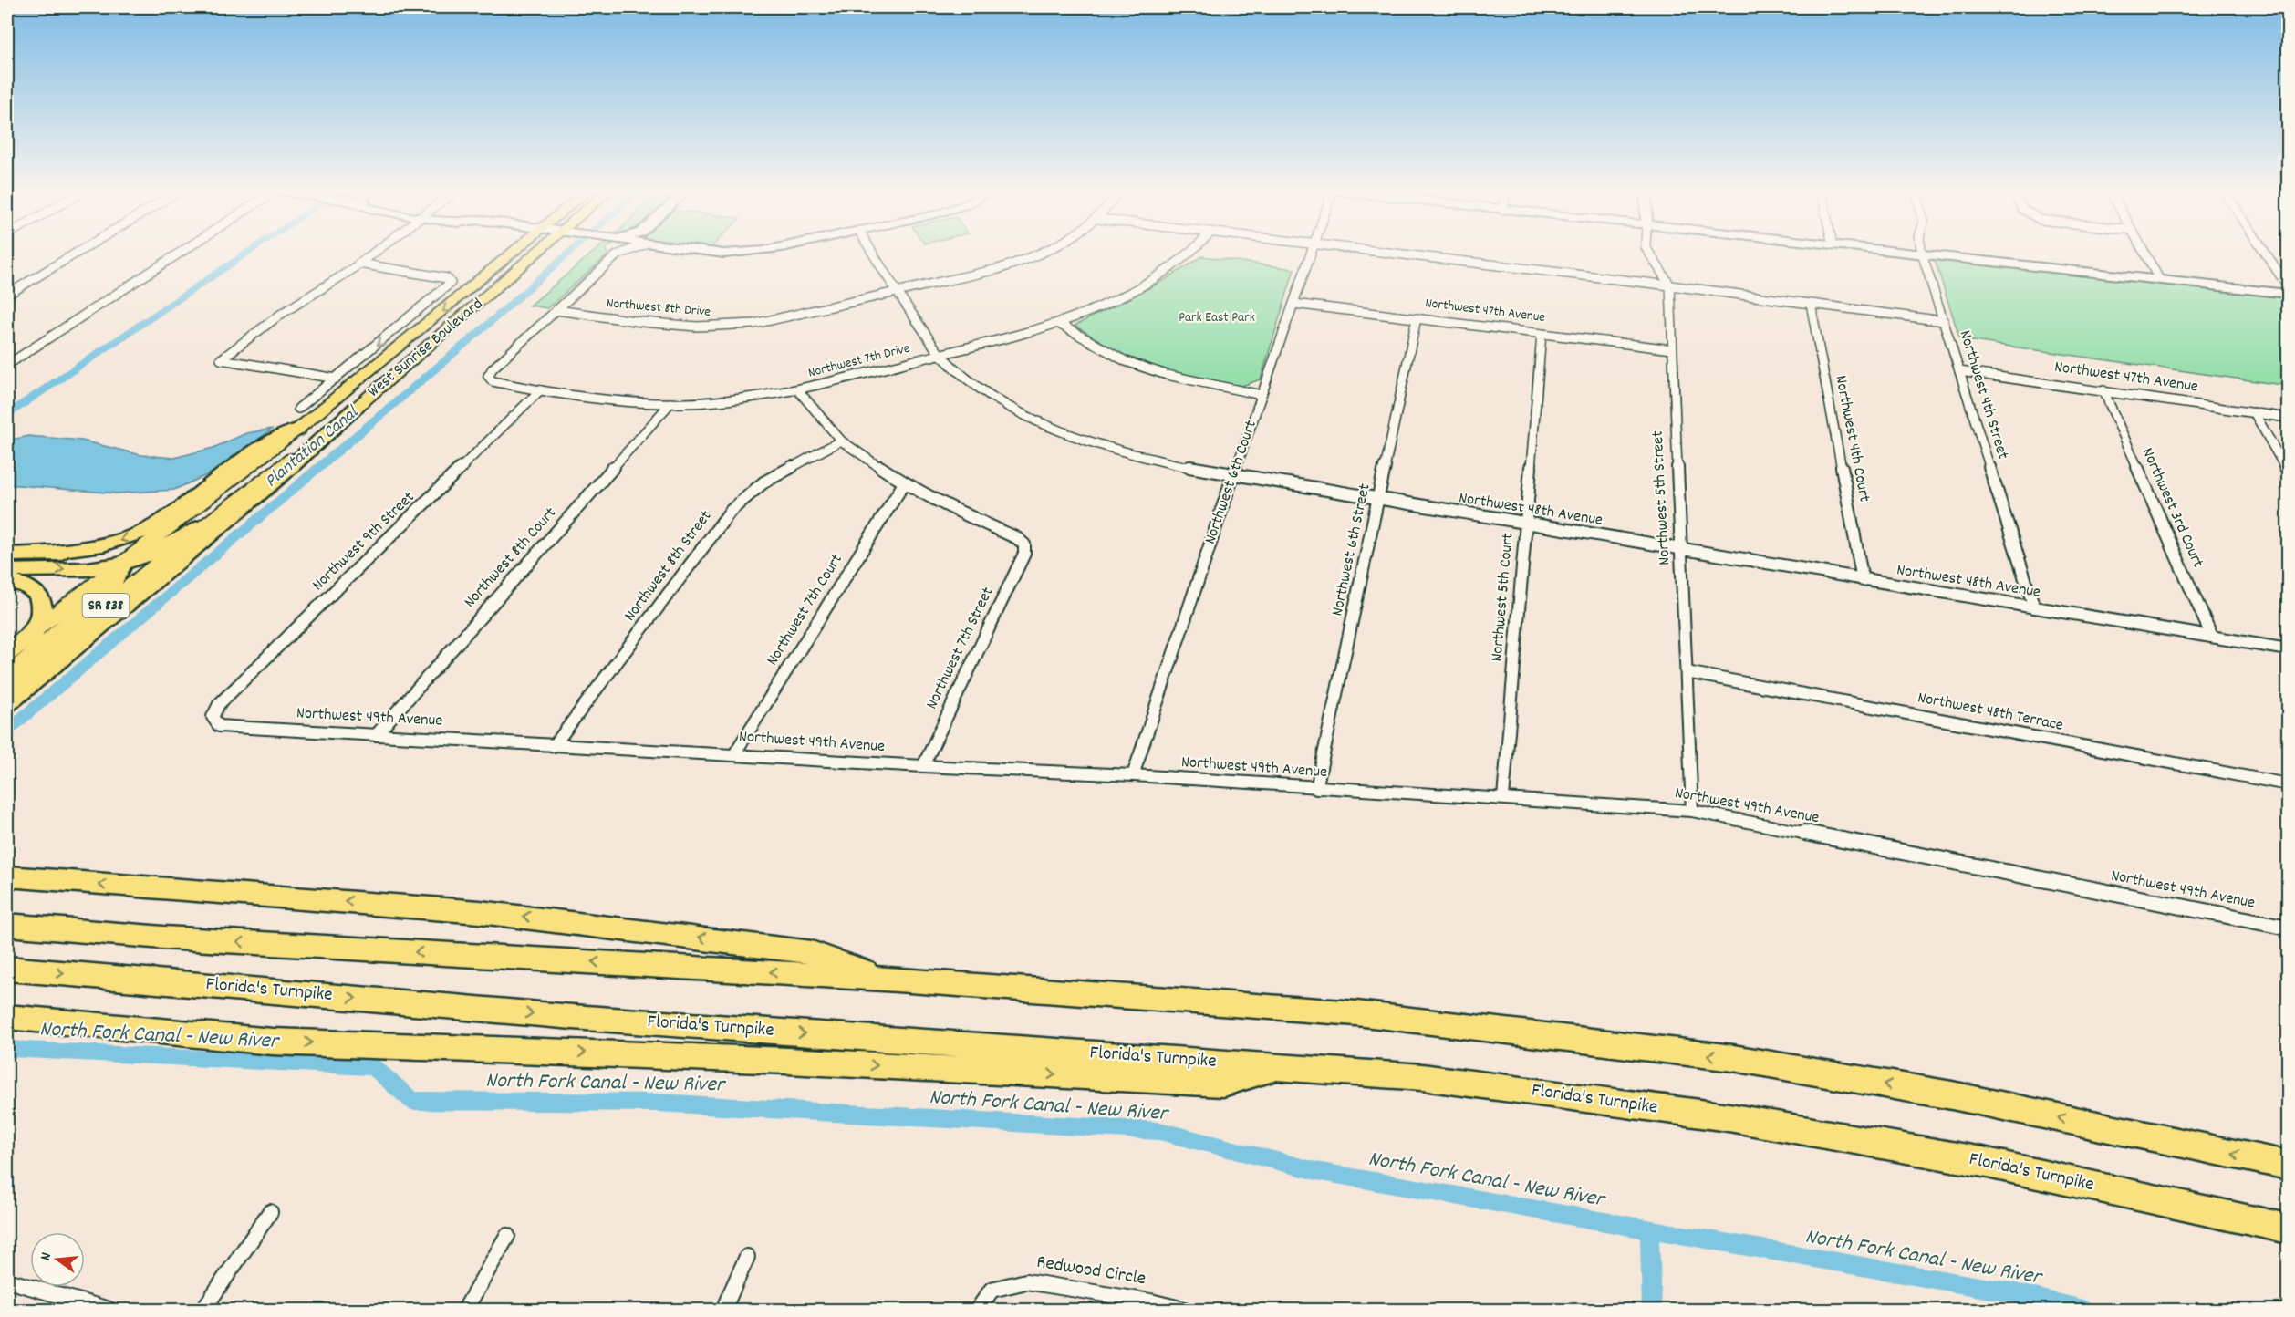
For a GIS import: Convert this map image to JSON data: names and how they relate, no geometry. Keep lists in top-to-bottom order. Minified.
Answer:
{"streets":{"highway":["West Sunrise Boulevard","SR 838","Florida's Turnpike"],"street":["Northwest 8th Drive","Northwest 47th Avenue","Northwest 7th Drive","Northwest 4th Street","Northwest 4th Court","Northwest 6th Court","Northwest 5th Street","Northwest 3rd Court","Northwest 48th Avenue","Northwest 9th Street","Northwest 6th Street","Northwest 8th Court","Northwest 8th Street","Northwest 5th Court","Northwest 7th Court","Northwest 7th Street","Northwest 48th Terrace","Northwest 49th Avenue","Redwood Circle"]},"crossings":[["Northwest 8th Drive","Northwest 7th Drive"],["Northwest 8th Drive","Northwest 48th Avenue"],["Northwest 47th Avenue","Northwest 4th Street"],["Northwest 47th Avenue","Northwest 6th Court"],["Northwest 47th Avenue","Northwest 5th Street"],["Northwest 47th Avenue","Northwest 3rd Court"],["Northwest 47th Avenue","Northwest 6th Street"],["Northwest 47th Avenue","Northwest 5th Court"],["Northwest 7th Drive","Northwest 48th Avenue"],["Northwest 7th Drive","Northwest 9th Street"],["Northwest 7th Drive","Northwest 8th Court"],["Northwest 4th Street","Northwest 48th Avenue"],["Northwest 4th Court","Northwest 48th Avenue"],["Northwest 6th Court","Northwest 48th Avenue"],["Northwest 6th Court","Northwest 49th Avenue"],["Northwest 5th Street","Northwest 48th Avenue"],["Northwest 5th Street","Northwest 48th Terrace"],["Northwest 5th Street","Northwest 49th Avenue"],["Northwest 3rd Court","Northwest 48th Avenue"],["Northwest 48th Avenue","Northwest 6th Street"],["Northwest 48th Avenue","Northwest 5th Court"],["Northwest 9th Street","Northwest 49th Avenue"],["Northwest 6th Street","Northwest 49th Avenue"],["Northwest 8th Court","Northwest 49th Avenue"],["Northwest 8th Street","Northwest 49th Avenue"],["Northwest 5th Court","Northwest 49th Avenue"],["Northwest 7th Court","Northwest 7th Street"],["Northwest 7th Court","Northwest 49th Avenue"],["Northwest 7th Street","Northwest 49th Avenue"]],"water":["Plantation Canal","North Fork Canal - New River"],"parks":["Park East Park"],"north":"left"}
